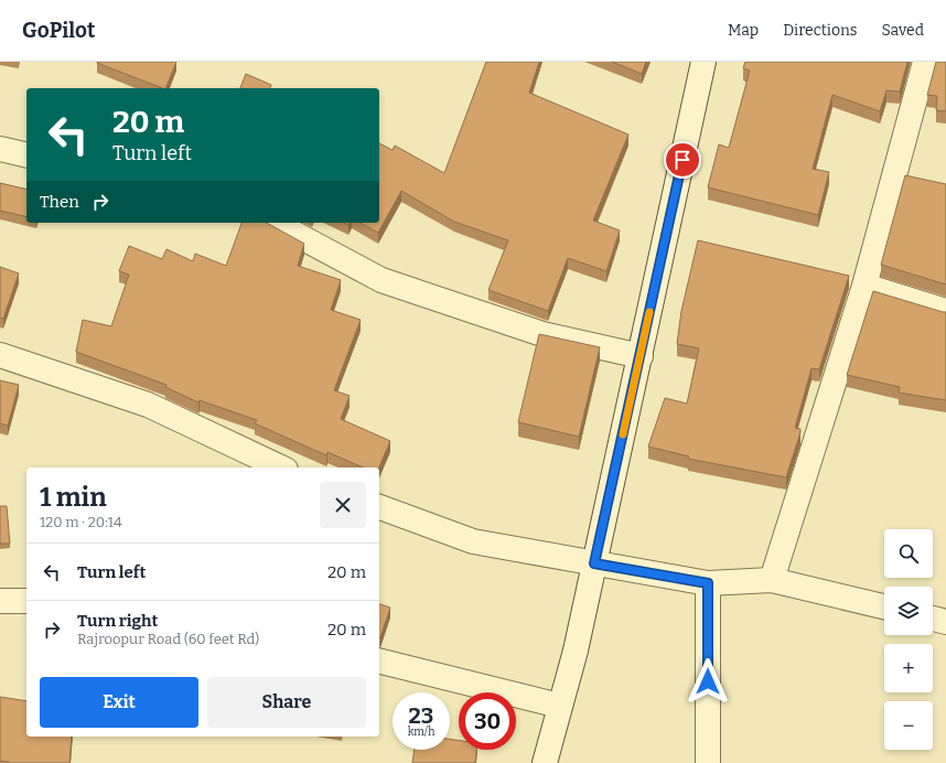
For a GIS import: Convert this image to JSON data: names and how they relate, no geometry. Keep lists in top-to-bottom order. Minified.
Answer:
{"page":{"header":"GoPilot","nav":["Map","Directions","Saved"],"turn":["20 m","Turn left"],"then":"Then","heading":["1 min","120 m · 20:14"],"map_buttons":["+","−"],"list":[{"name":"Turn left","value":"20 m"},{"name":"Turn right","note":"Rajroopur Road (60 feet Rd)","value":"20 m"}],"buttons":["Exit","Share"],"speed":"23 km/h","limit":"30"}}
